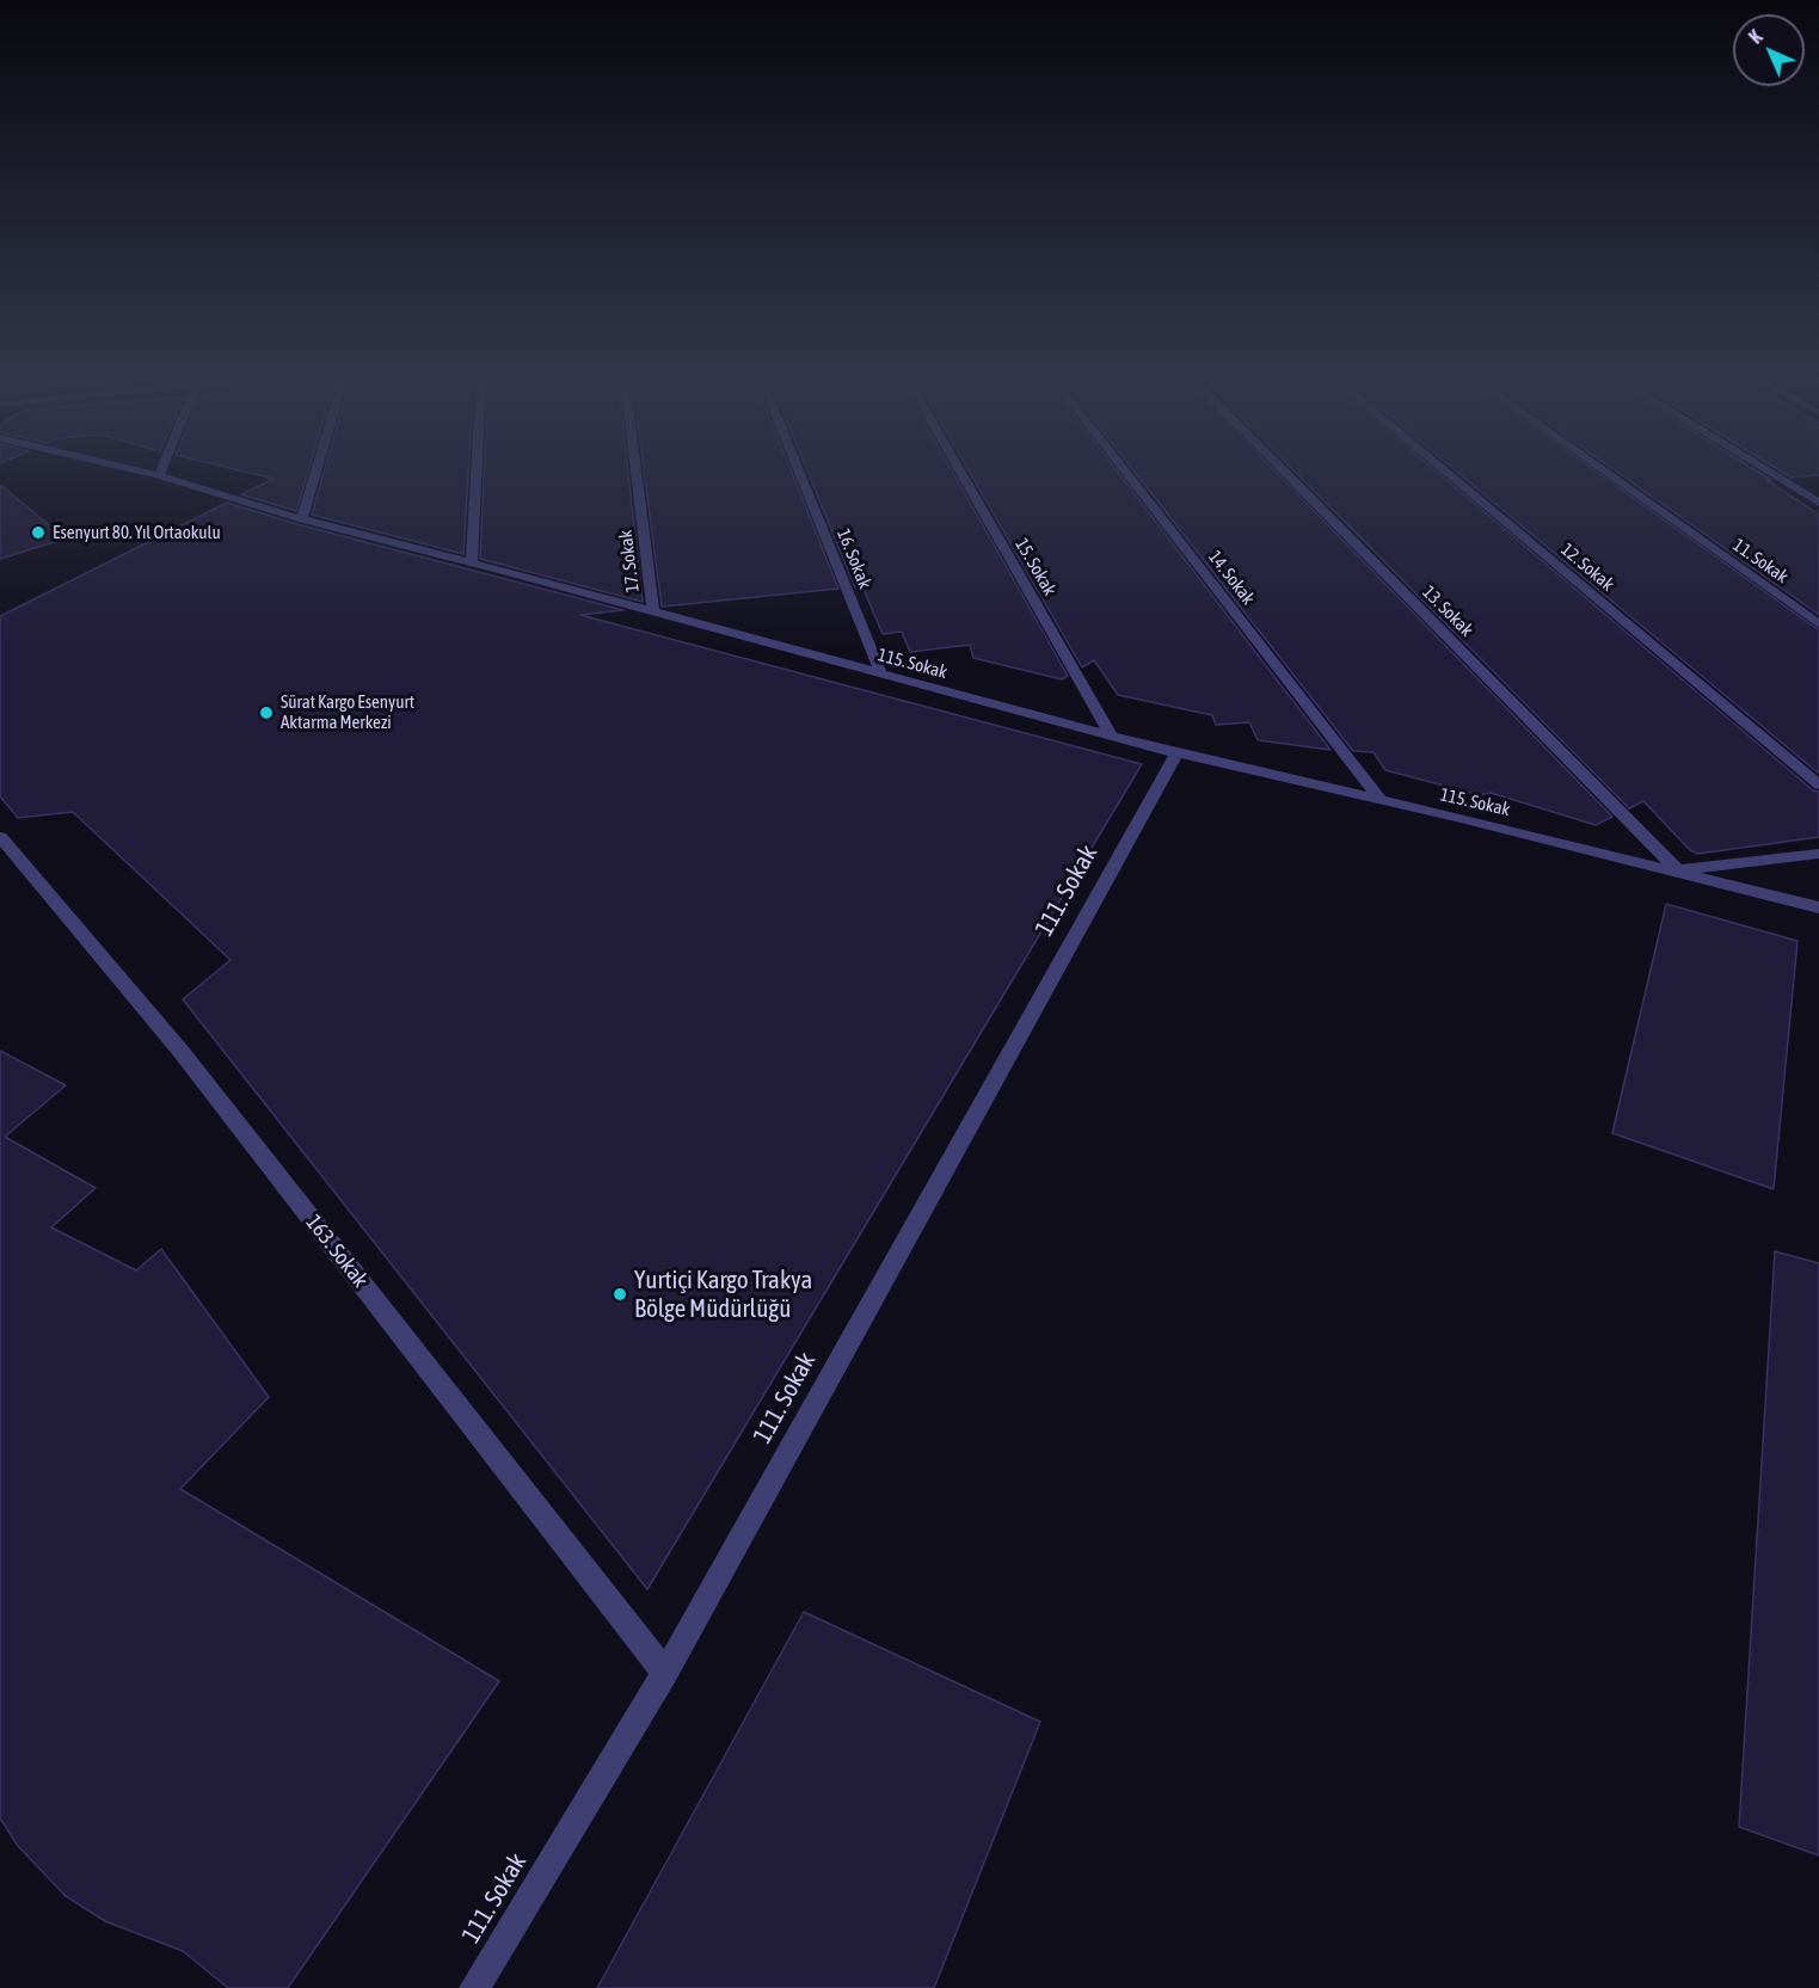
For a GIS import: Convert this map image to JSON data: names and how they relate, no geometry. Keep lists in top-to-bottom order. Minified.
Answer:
{"streets":{"street":["16. Sokak","17. Sokak","11. Sokak","15. Sokak","12. Sokak","14. Sokak","13. Sokak","115. Sokak","111. Sokak","163. Sokak"]},"crossings":[["16. Sokak","115. Sokak"],["17. Sokak","115. Sokak"],["15. Sokak","115. Sokak"],["14. Sokak","115. Sokak"],["13. Sokak","115. Sokak"],["115. Sokak","111. Sokak"],["111. Sokak","163. Sokak"]],"places":["Esenyurt 80. Yıl Ortaokulu","Sürat Kargo Esenyurt Aktarma Merkezi","Yurtiçi Kargo Trakya Bölge Müdürlüğü"],"north":"top left"}
